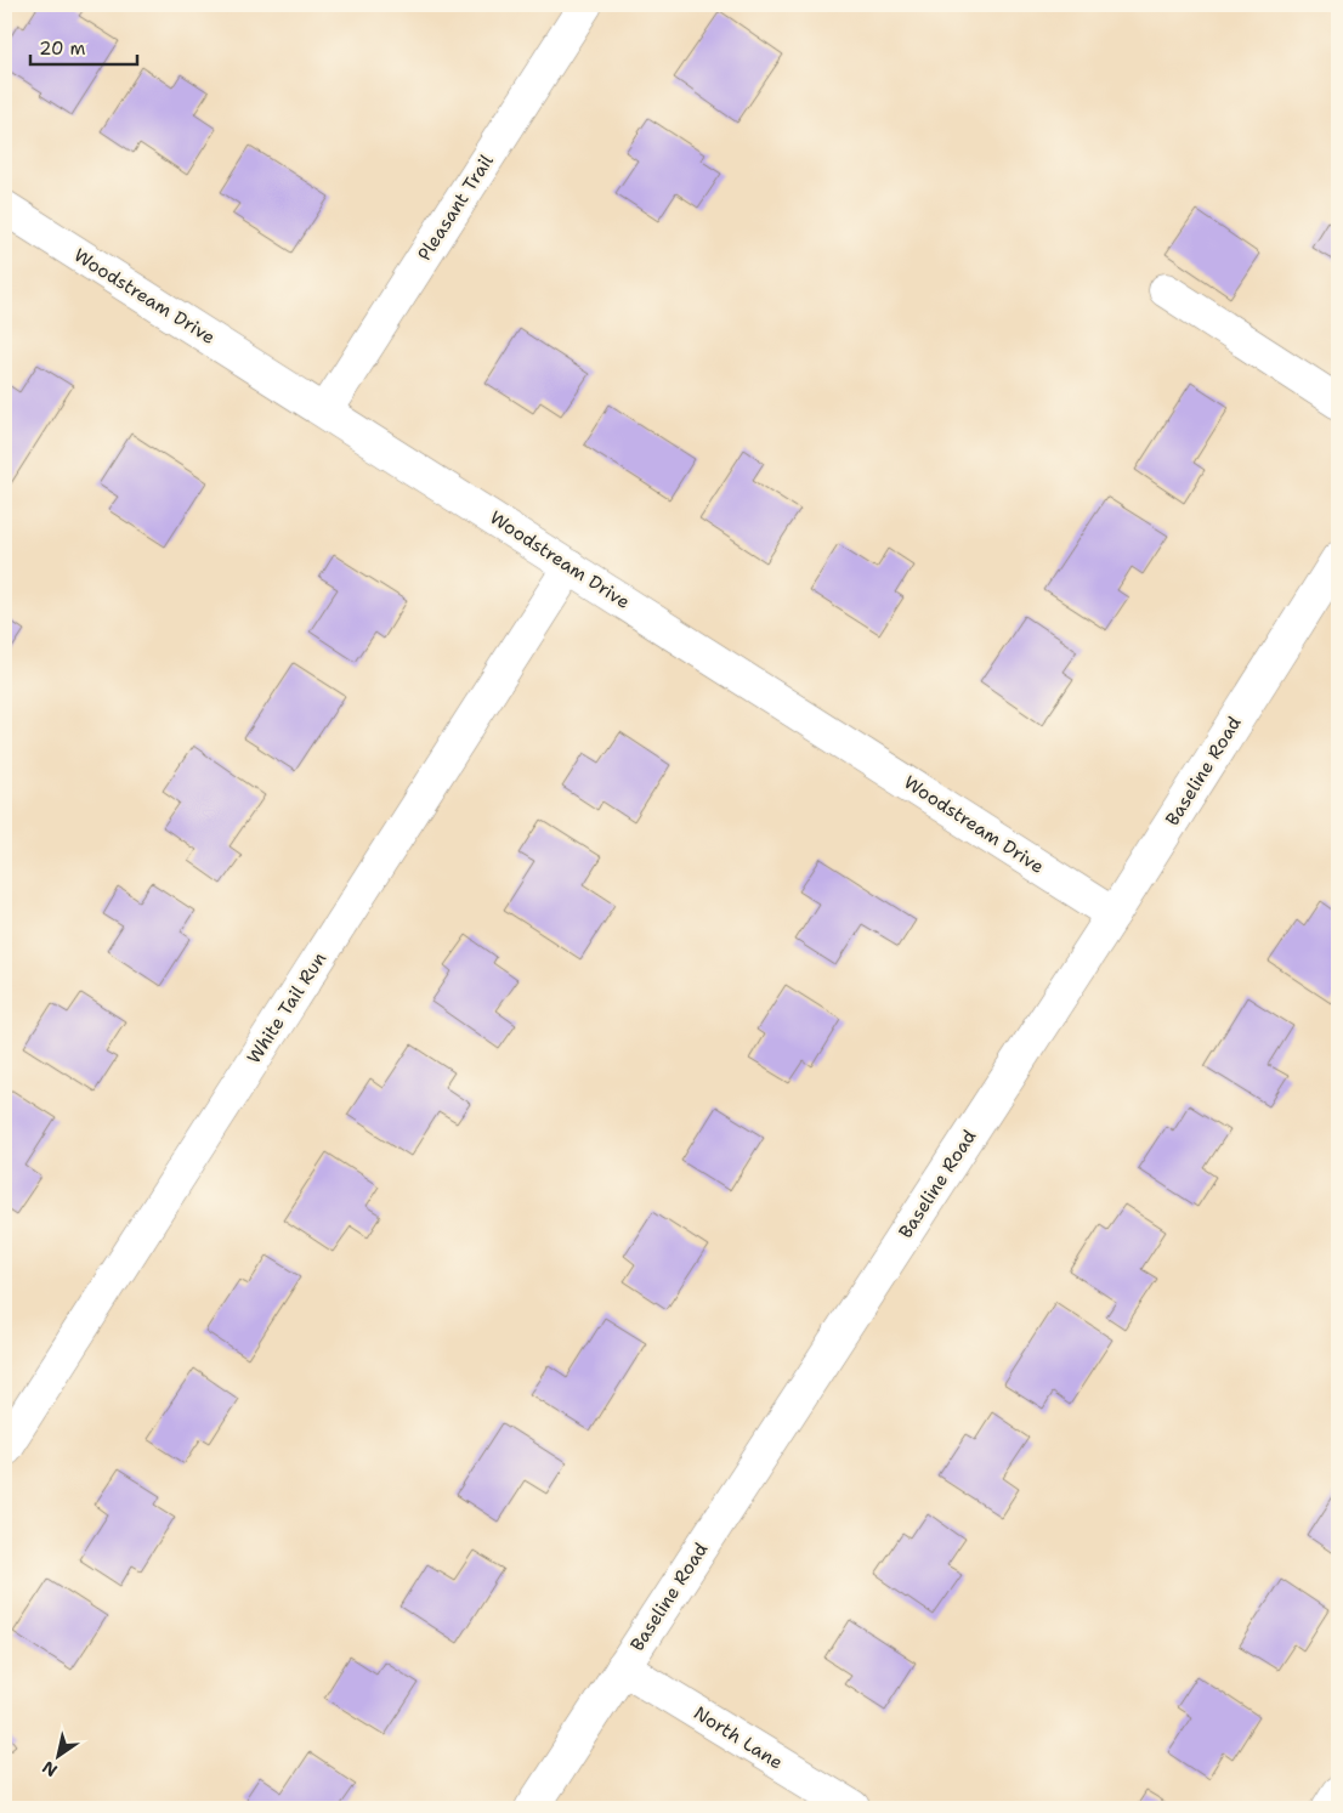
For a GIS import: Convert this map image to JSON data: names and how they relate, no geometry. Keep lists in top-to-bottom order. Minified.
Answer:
{"streets":{"street":["Pleasant Trail","Woodstream Drive","Baseline Road","White Tail Run","North Lane"]},"crossings":[["Pleasant Trail","Woodstream Drive"],["Woodstream Drive","Baseline Road"],["Woodstream Drive","White Tail Run"],["Baseline Road","North Lane"]],"scale_bar":"20 m","north":"bottom left"}
